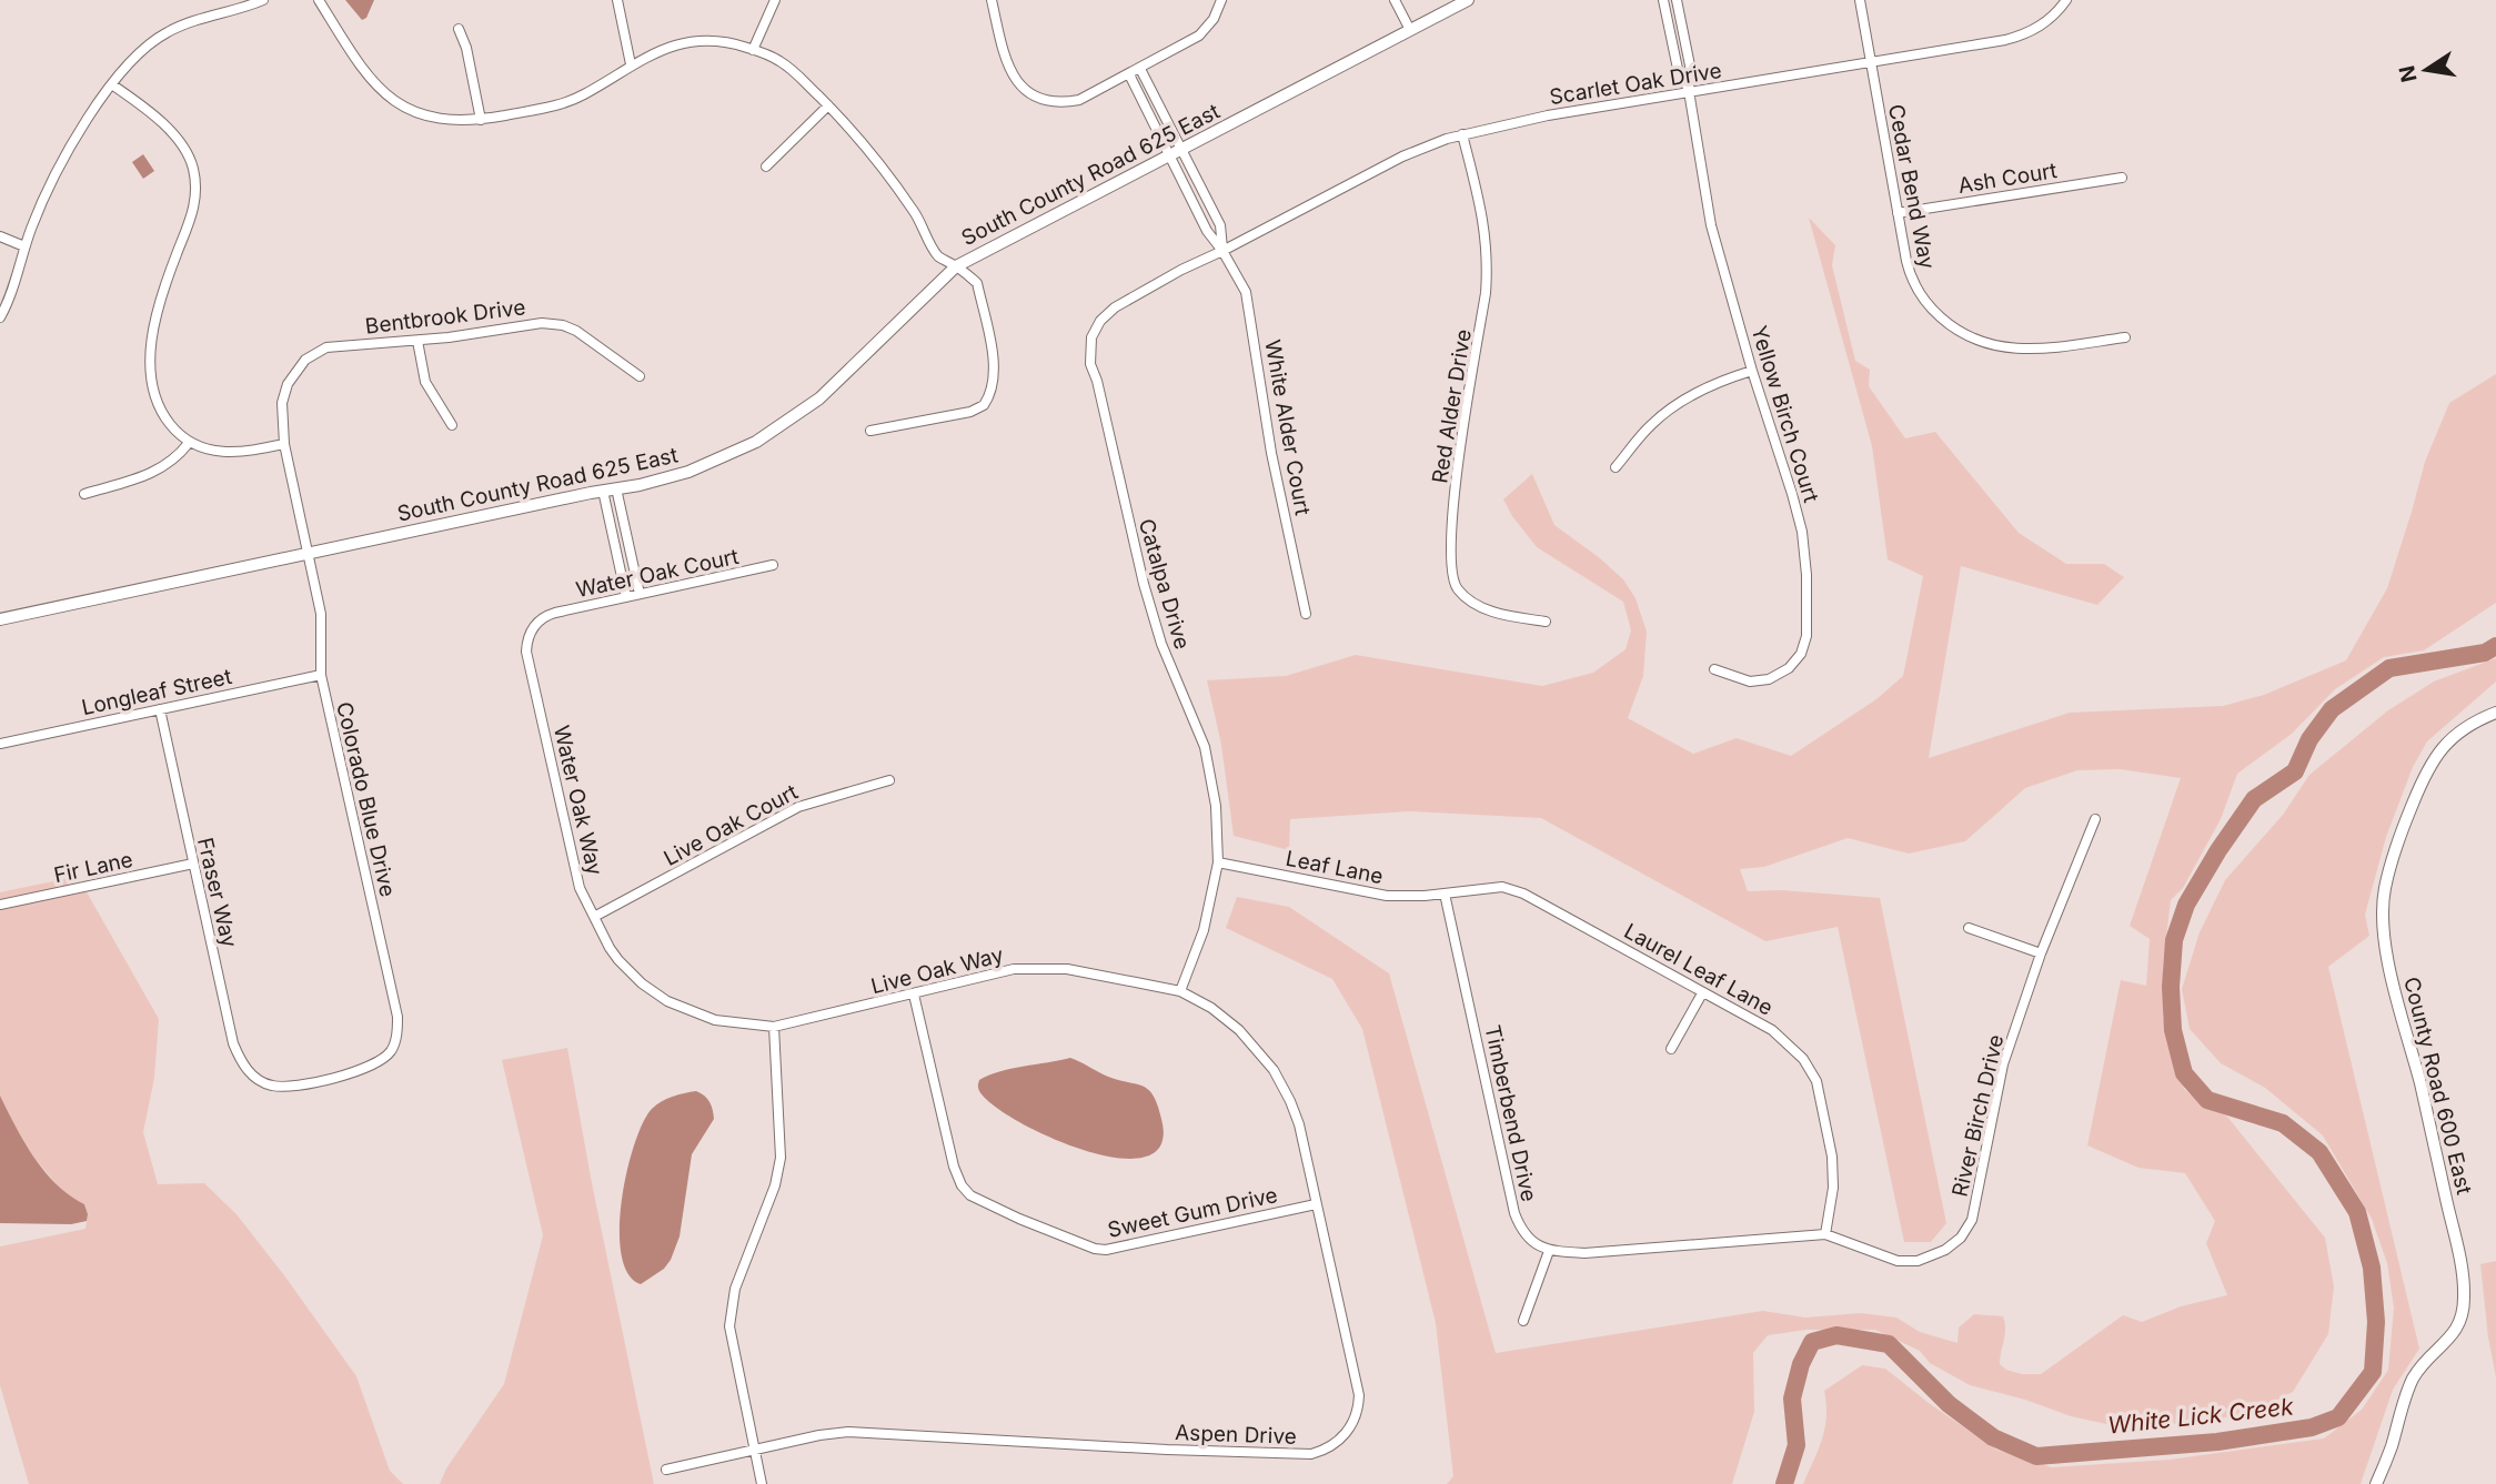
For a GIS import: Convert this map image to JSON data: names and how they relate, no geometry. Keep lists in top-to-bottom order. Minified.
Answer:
{"streets":{"street":["Scarlet Oak Drive","South County Road 625 East","Ash Court","Cedar Bend Way","Bentbrook Drive","Red Alder Drive","Yellow Birch Court","White Alder Court","Water Oak Court","Catalpa Drive","Longleaf Street","Colorado Blue Drive","Water Oak Way","Live Oak Court","Fir Lane","Leaf Lane","Fraser Way","Laurel Leaf Lane","Live Oak Way","County Road 600 East","Timberbend Drive","River Birch Drive","Sweet Gum Drive","Aspen Drive"]},"crossings":[["Scarlet Oak Drive","Cedar Bend Way"],["Scarlet Oak Drive","Red Alder Drive"],["Scarlet Oak Drive","Yellow Birch Court"],["Scarlet Oak Drive","White Alder Court"],["Scarlet Oak Drive","Catalpa Drive"],["South County Road 625 East","Bentbrook Drive"],["South County Road 625 East","White Alder Court"],["South County Road 625 East","Colorado Blue Drive"],["Ash Court","Cedar Bend Way"],["Bentbrook Drive","Colorado Blue Drive"],["White Alder Court","Catalpa Drive"],["Water Oak Court","Water Oak Way"],["Catalpa Drive","Leaf Lane"],["Catalpa Drive","Live Oak Way"],["Catalpa Drive","Aspen Drive"],["Longleaf Street","Colorado Blue Drive"],["Longleaf Street","Fraser Way"],["Colorado Blue Drive","Fraser Way"],["Water Oak Way","Live Oak Court"],["Water Oak Way","Live Oak Way"],["Fir Lane","Fraser Way"],["Leaf Lane","Laurel Leaf Lane"],["Leaf Lane","Timberbend Drive"],["Laurel Leaf Lane","Timberbend Drive"],["Laurel Leaf Lane","River Birch Drive"],["Live Oak Way","Sweet Gum Drive"],["Live Oak Way","Aspen Drive"],["Sweet Gum Drive","Aspen Drive"]],"water":["White Lick Creek"],"north":"left"}
